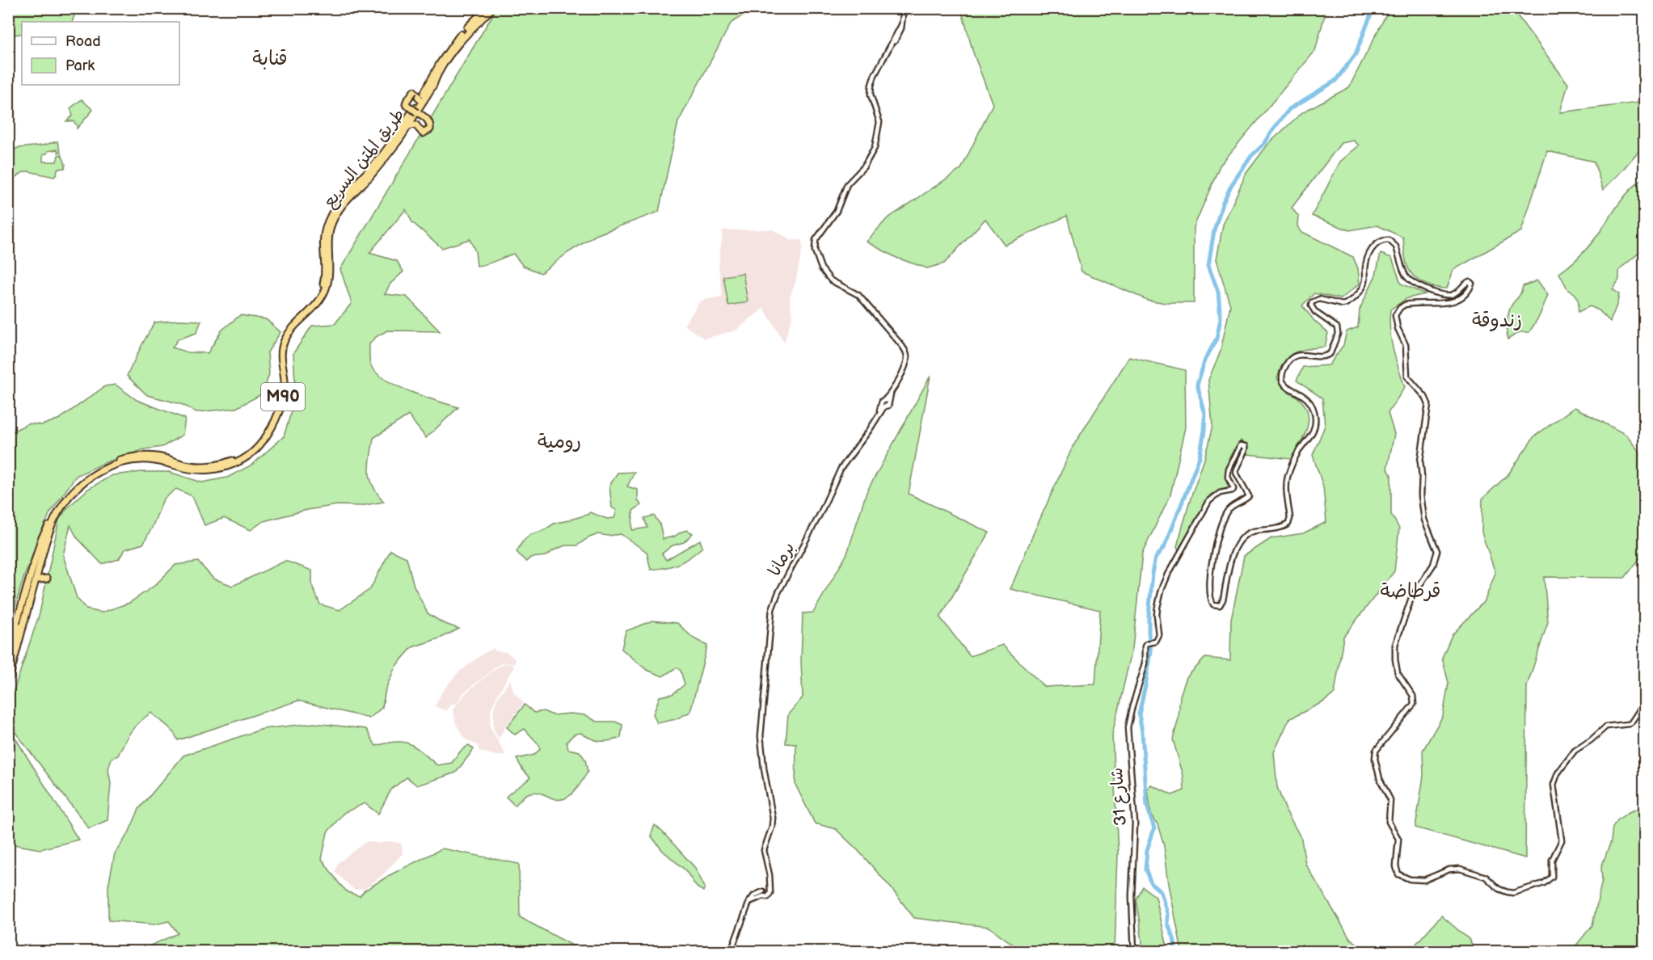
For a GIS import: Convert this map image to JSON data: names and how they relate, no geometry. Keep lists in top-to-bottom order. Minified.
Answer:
{"streets":{"highway":["طريق المتن السريع","M90"],"main road":["برمانا","شارع 31"]},"districts":["قنابة","زندوقة","رومية","قرطاضة"],"legend":["Road","Park"]}
